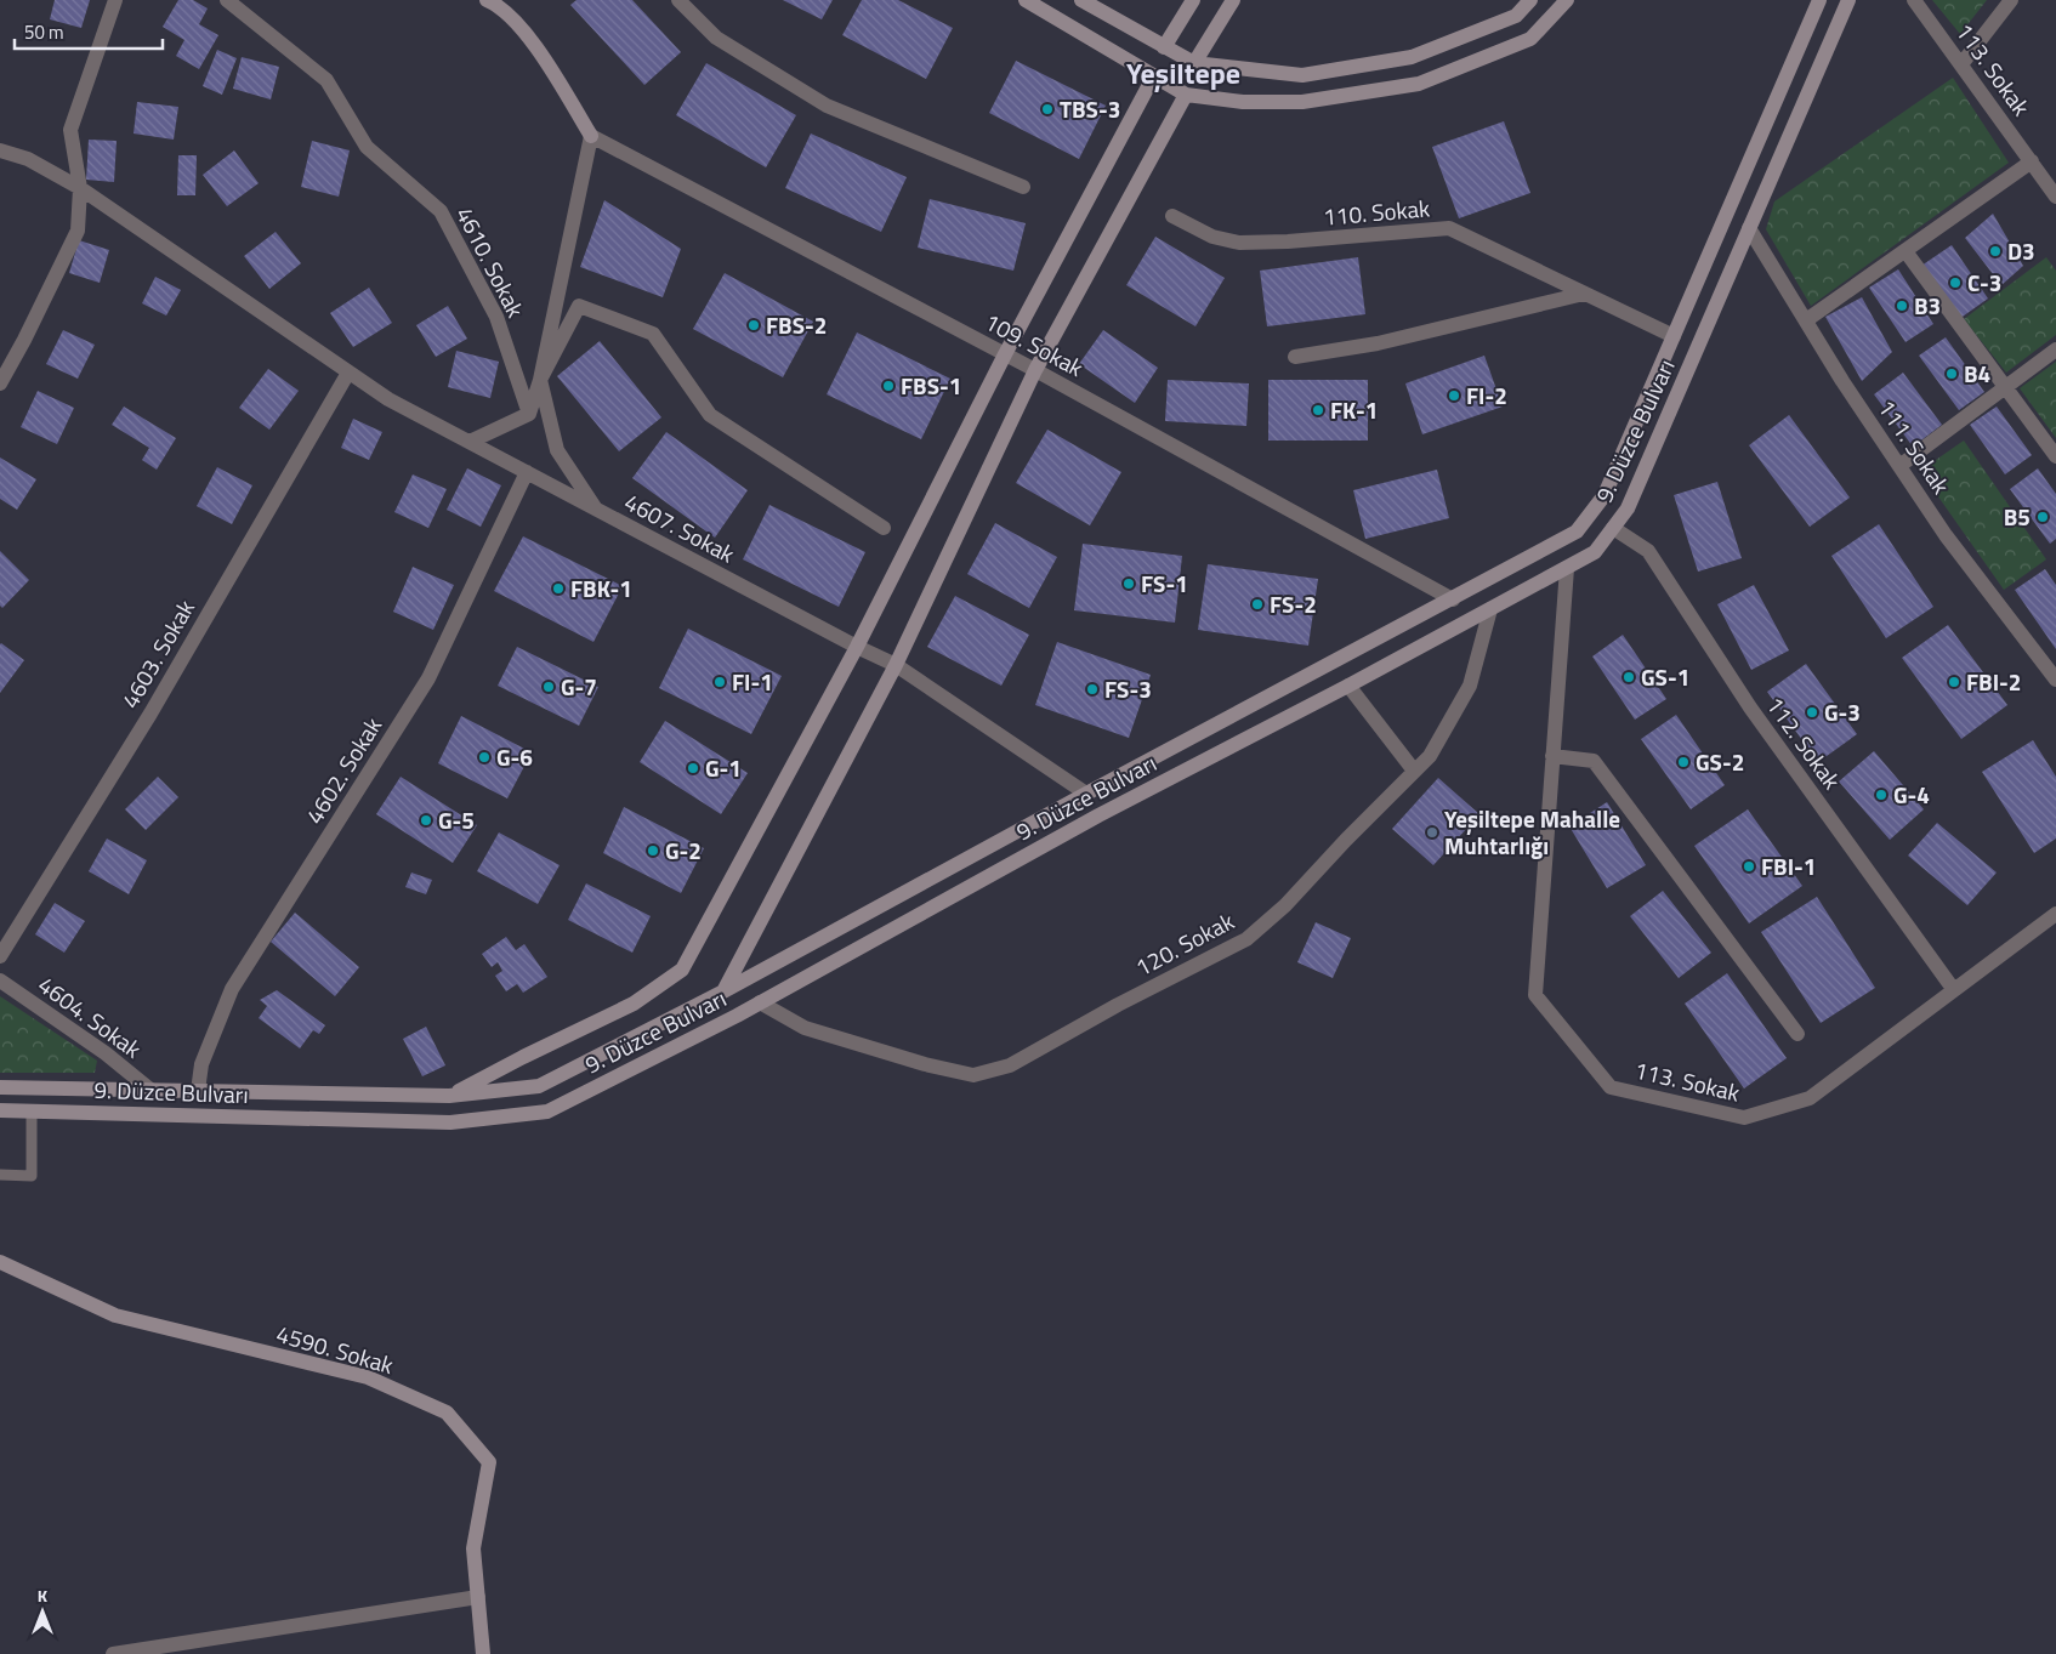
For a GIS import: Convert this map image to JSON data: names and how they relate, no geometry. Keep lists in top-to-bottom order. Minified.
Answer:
{"streets":{"main road":["9. Düzce Bulvarı","4590. Sokak"],"street":["113. Sokak","110. Sokak","4610. Sokak","109. Sokak","111. Sokak","4607. Sokak","4603. Sokak","112. Sokak","4602. Sokak","120. Sokak","4604. Sokak"]},"crossings":[["113. Sokak","9. Düzce Bulvarı"],["113. Sokak","112. Sokak"],["110. Sokak","9. Düzce Bulvarı"],["109. Sokak","9. Düzce Bulvarı"],["9. Düzce Bulvarı","111. Sokak"],["9. Düzce Bulvarı","4607. Sokak"],["9. Düzce Bulvarı","112. Sokak"],["9. Düzce Bulvarı","4602. Sokak"],["9. Düzce Bulvarı","120. Sokak"],["9. Düzce Bulvarı","4604. Sokak"],["4607. Sokak","4603. Sokak"],["4607. Sokak","4602. Sokak"]],"districts":["Yeşiltepe"],"places":["TBS-3","D3","C-3","B3","FBS-2","B4","FBS-1","FI-2","FK-1","B5","FS-1","FBK-1","FS-2","GS-1","FI-1","FBI-2","G-7","FS-3","G-3","G-6","GS-2","G-1","G-4","G-5","Yeşiltepe Mahalle Muhtarlığı","G-2","FBI-1"],"scale_bar":"50 m","north":"top"}
